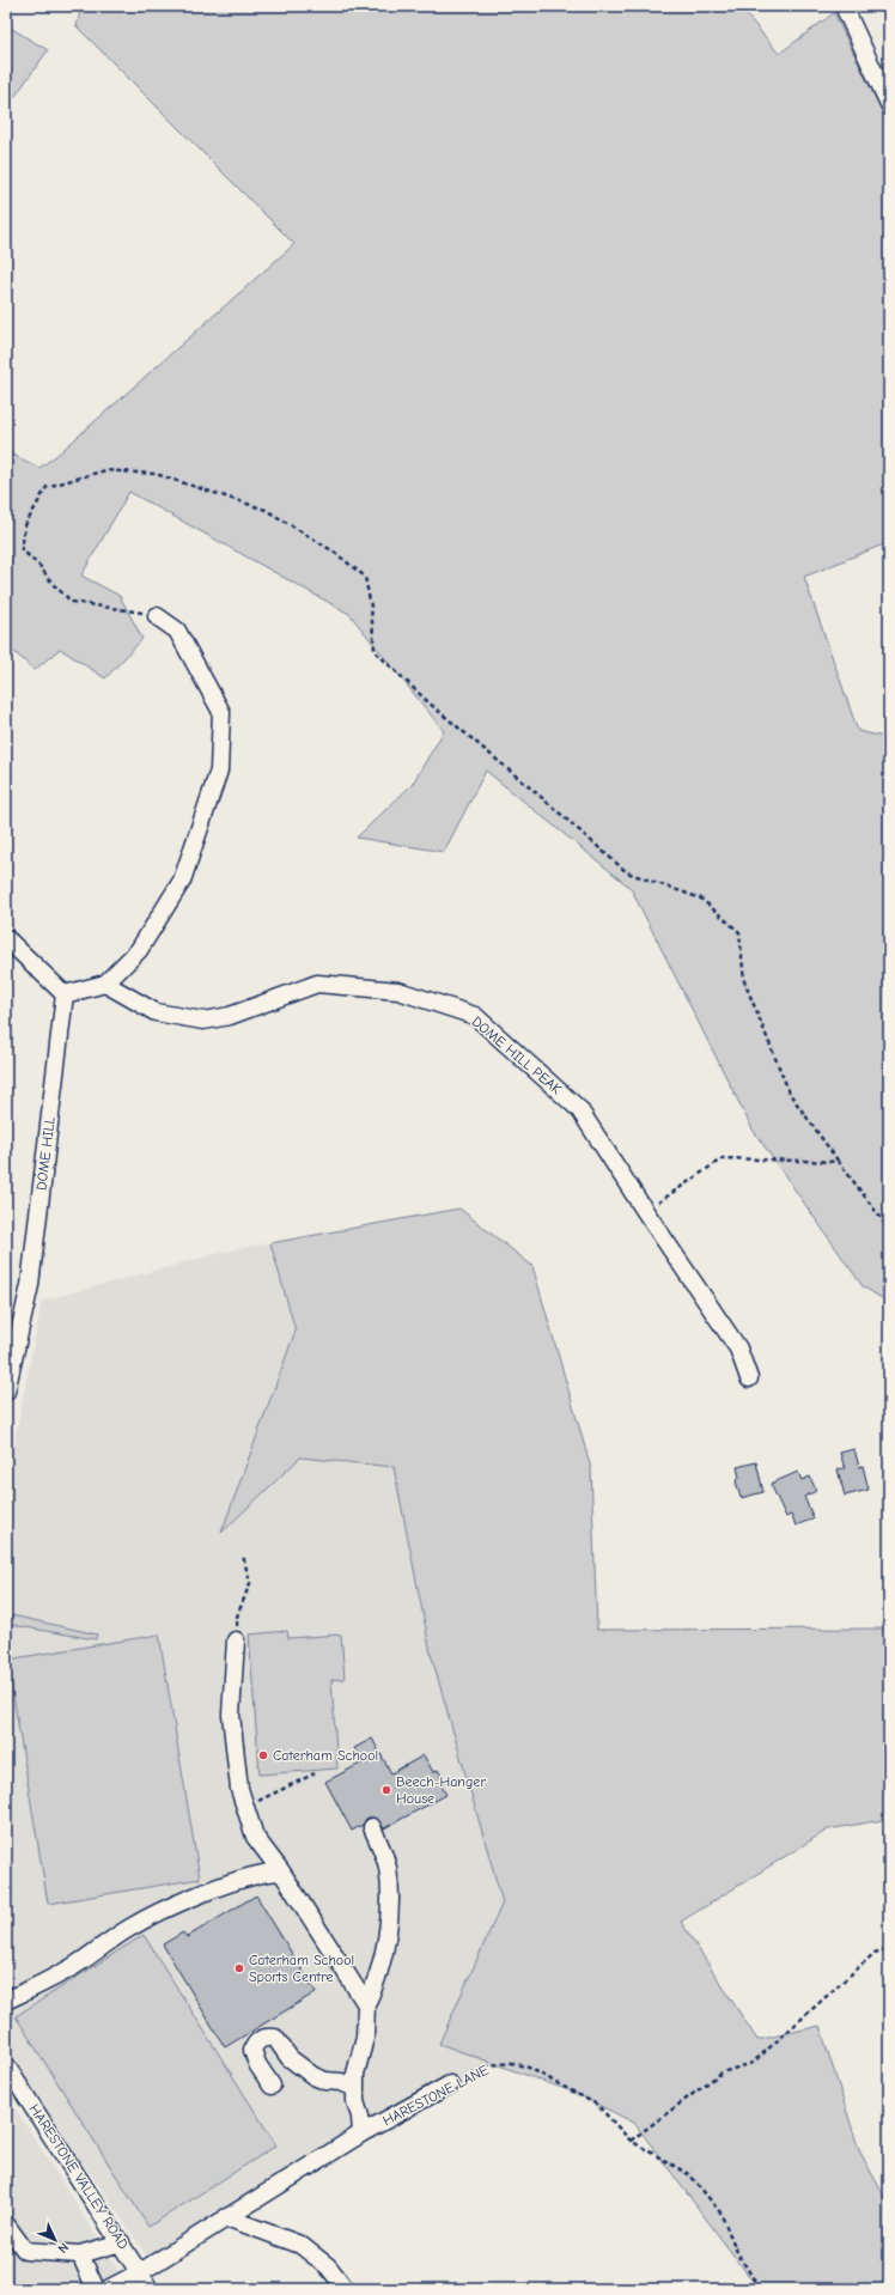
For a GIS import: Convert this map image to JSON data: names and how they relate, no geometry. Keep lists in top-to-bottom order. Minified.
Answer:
{"streets":{"street":["DOME HILL PEAK","DOME HILL","HARESTONE LANE","HARESTONE VALLEY ROAD"]},"crossings":[["HARESTONE LANE","HARESTONE VALLEY ROAD"]],"places":["Caterham School","Beech-Hanger House","Caterham School Sports Centre"],"north":"bottom right"}
